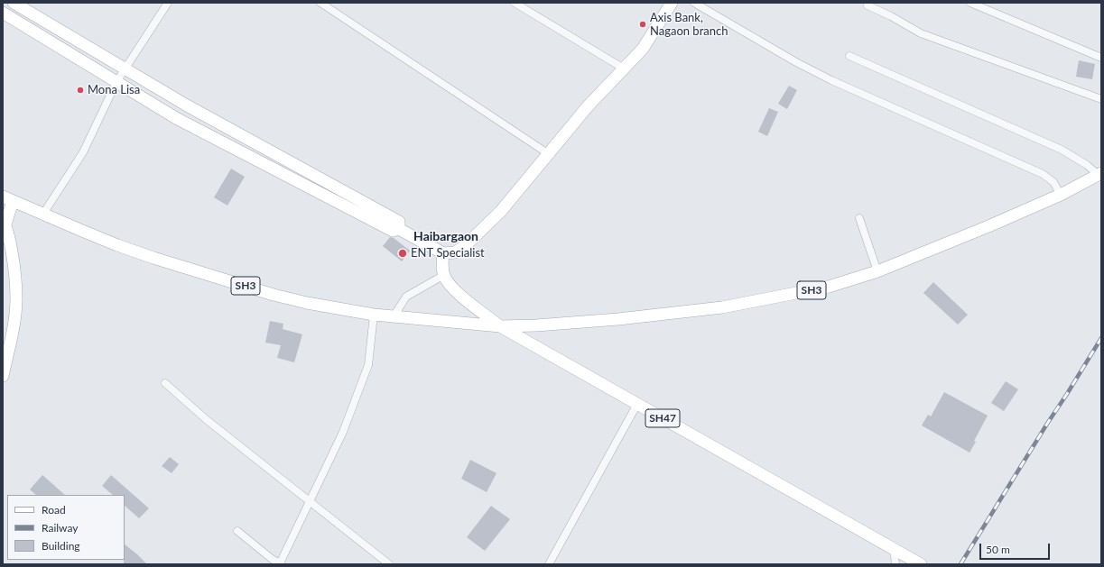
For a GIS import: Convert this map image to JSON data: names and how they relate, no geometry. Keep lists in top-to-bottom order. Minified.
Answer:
{"streets":{"main road":["SH3","SH47"]},"crossings":[["SH3","SH47"]],"districts":["Haibargaon"],"places":["Axis Bank, Nagaon branch","Mona Lisa","ENT Specialist"],"legend":["Road","Railway","Building"],"scale_bar":"50 m"}
